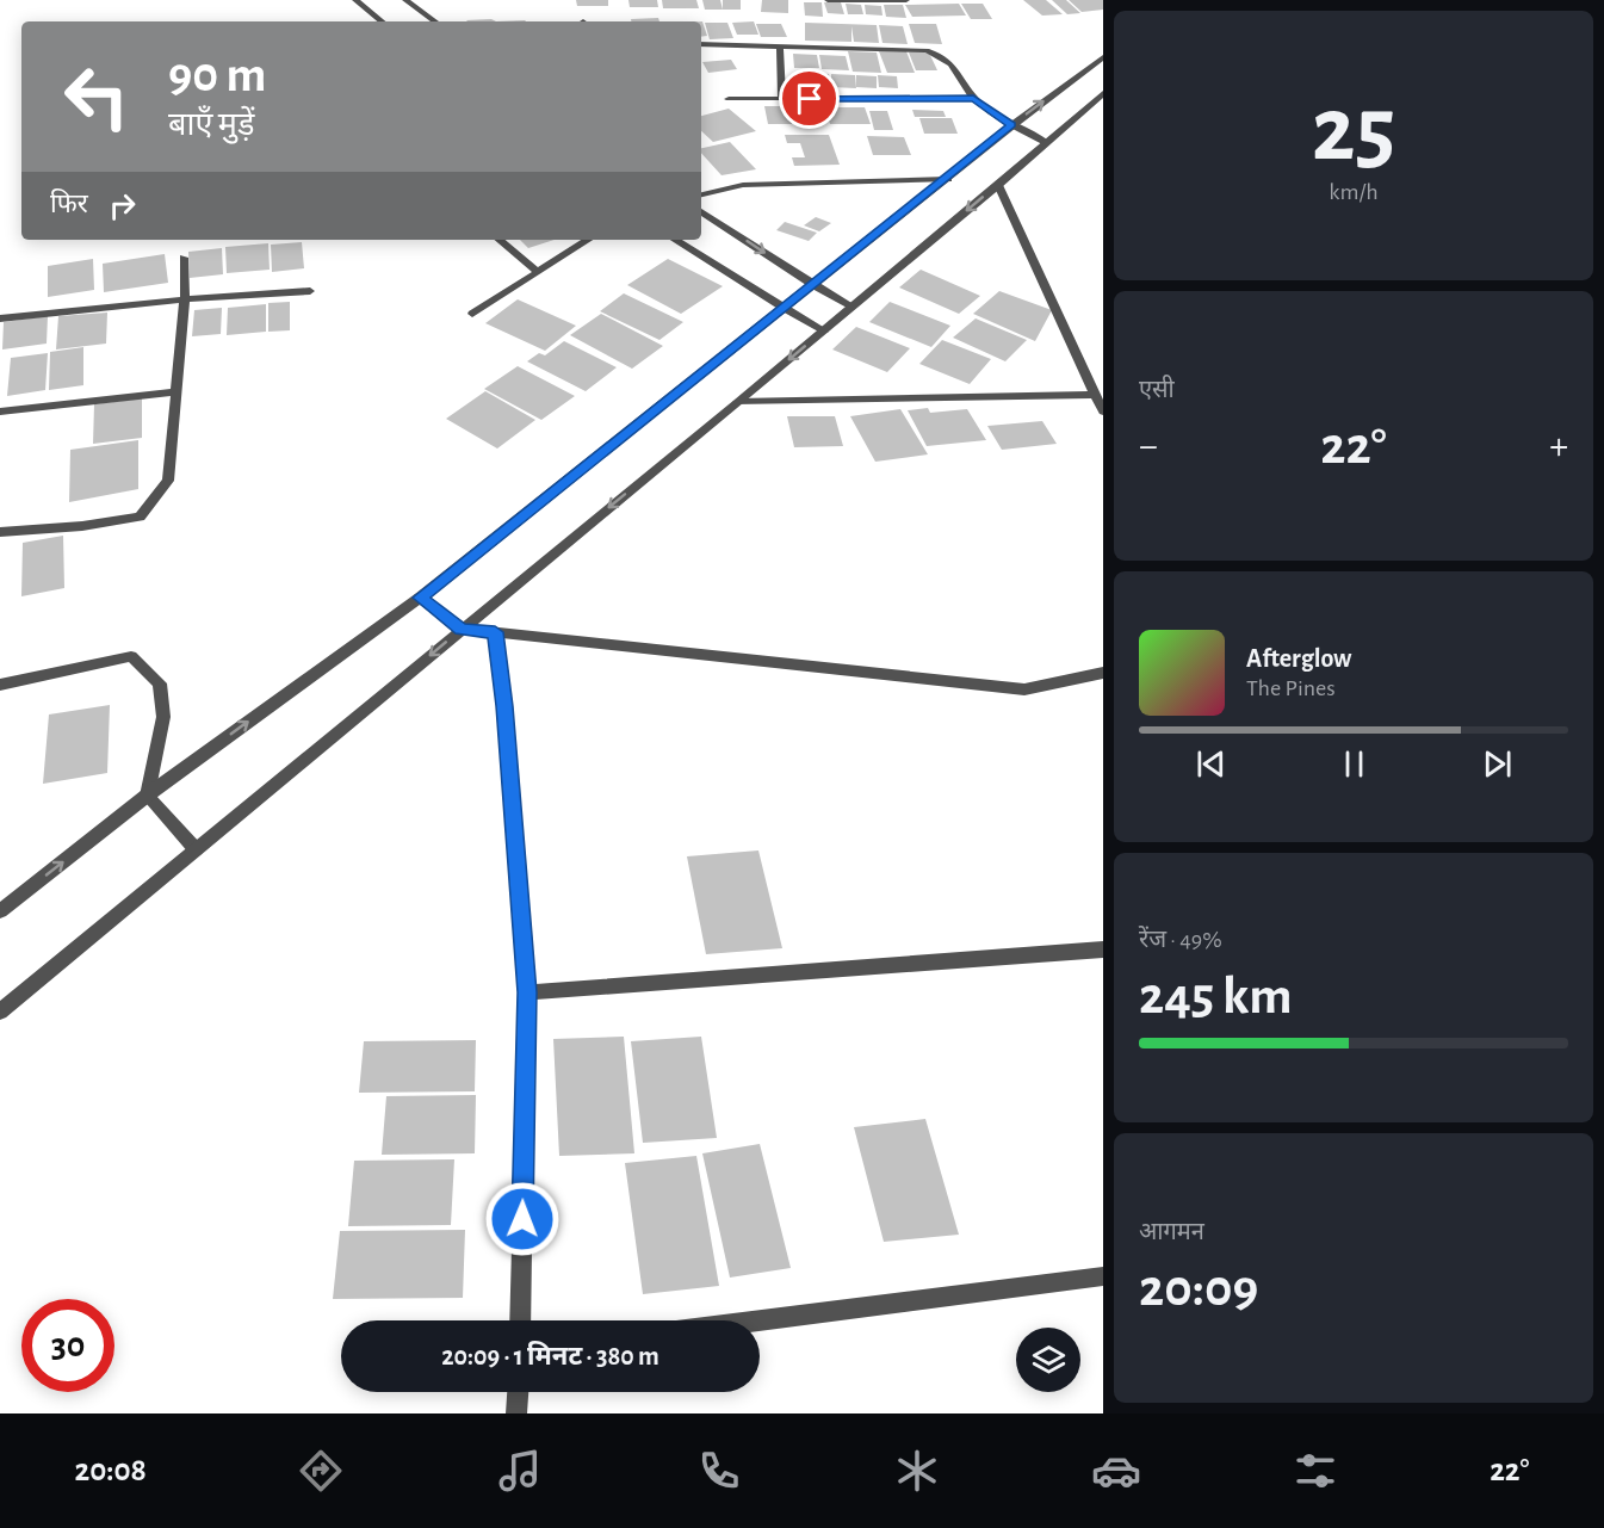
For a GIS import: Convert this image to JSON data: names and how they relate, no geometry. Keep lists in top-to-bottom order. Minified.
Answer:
{"page":{"tile":[["25","km/h"],"एसी",["रेंज · 49%","245 km"],["आगमन","20:09"]],"turn":["90 m","बाएँ मुड़ें"],"then":"फिर","heat":["−","22°","+"],"song":["Afterglow","The Pines"],"limit":"30","trip":"20:09 · 1 मिनट · 380 m","tabs":["20:08","22°"]}}
